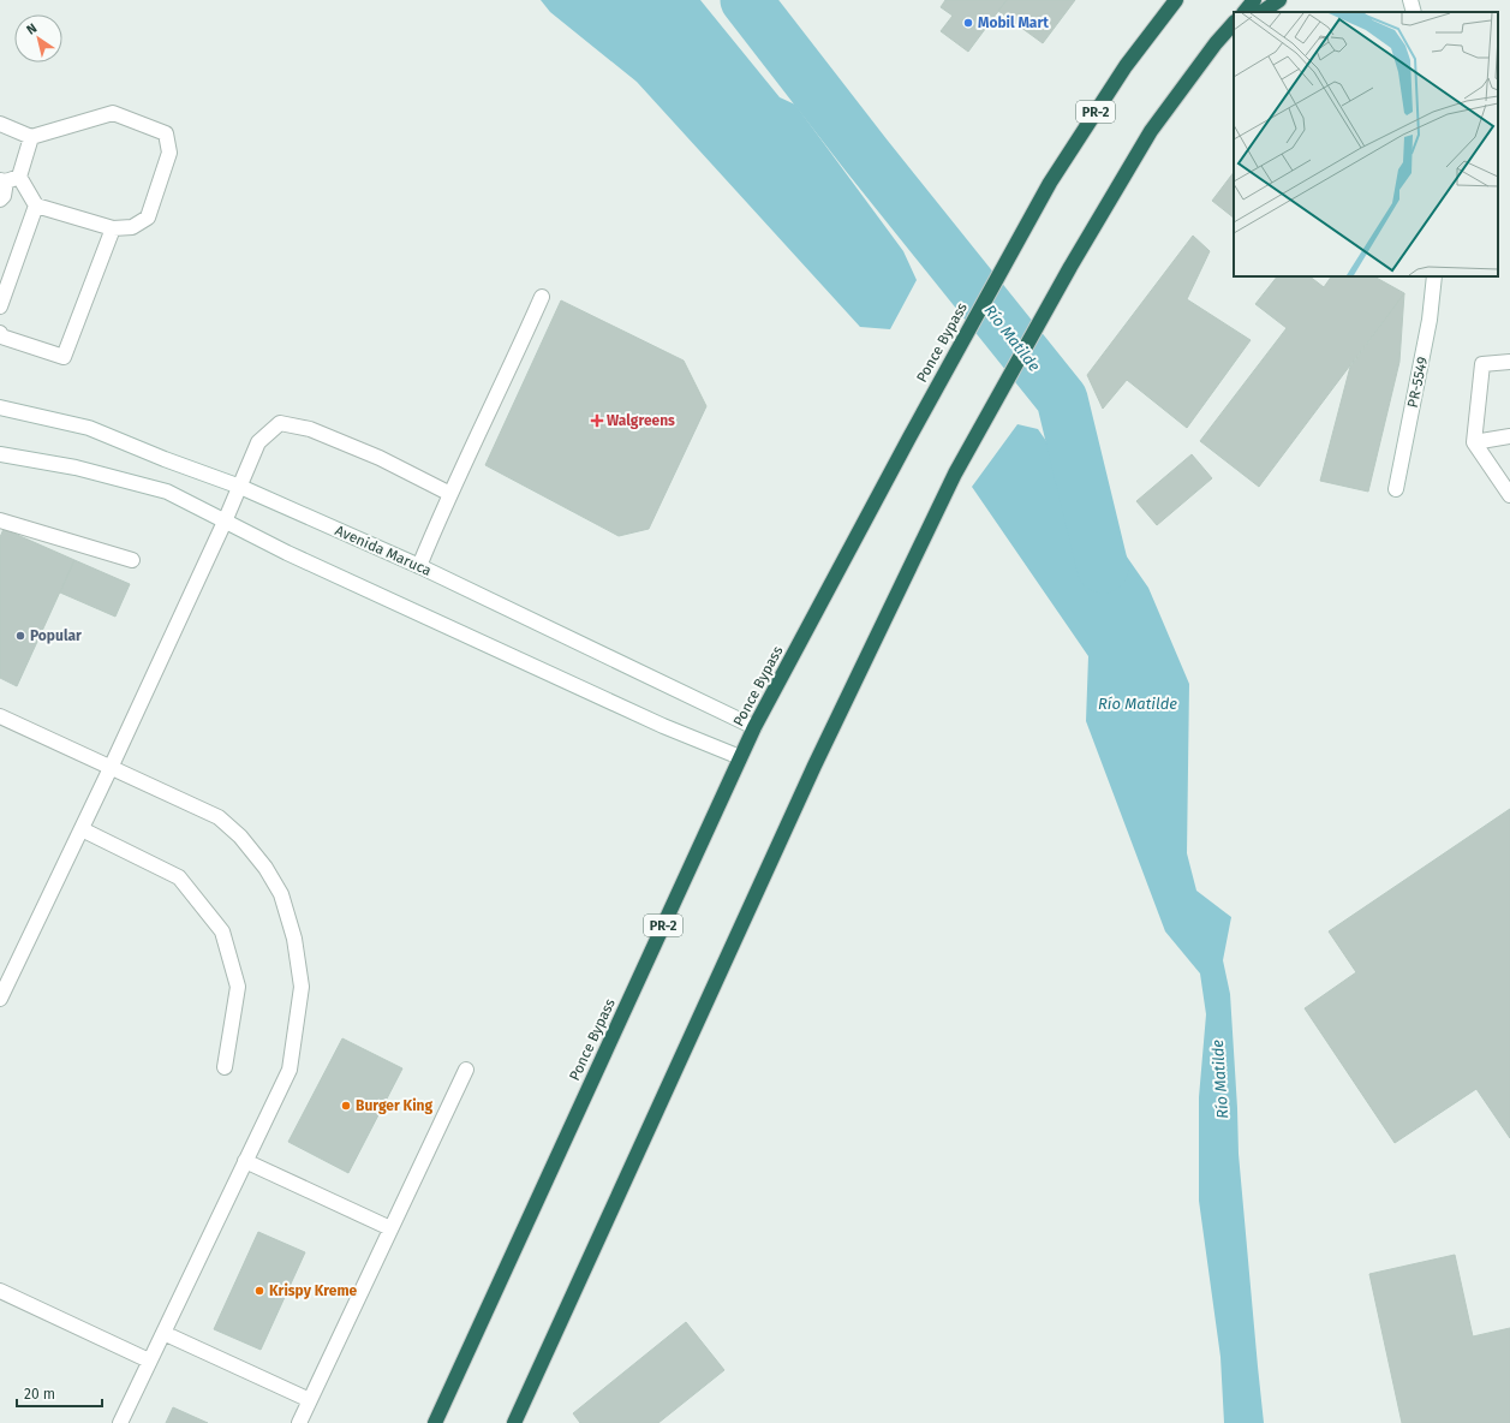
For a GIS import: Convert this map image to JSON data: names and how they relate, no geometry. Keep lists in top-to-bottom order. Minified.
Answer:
{"streets":{"highway":["PR-2","Ponce Bypass"],"street":["PR-5549","Avenida Maruca"]},"crossings":[["Ponce Bypass","Avenida Maruca"]],"water":["Río Matilde"],"places":{"other":["Mobil Mart","Popular","Burger King","Krispy Kreme"],"health":["Walgreens"]},"scale_bar":"20 m","north":"top left"}
